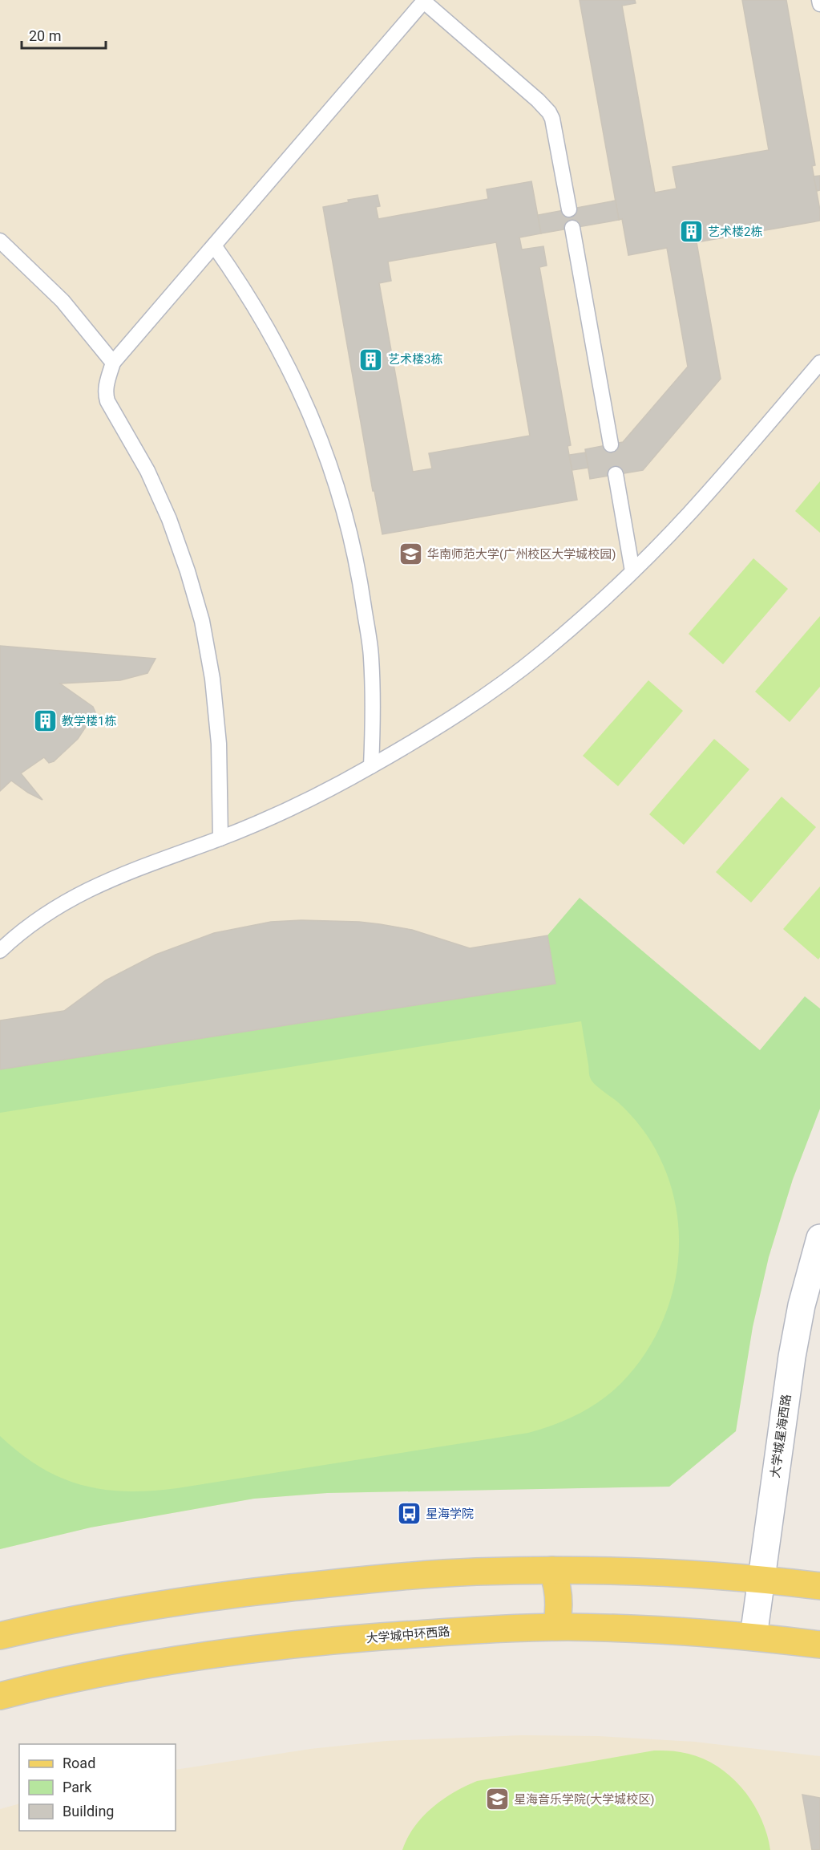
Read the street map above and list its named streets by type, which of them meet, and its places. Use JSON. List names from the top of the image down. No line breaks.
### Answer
{"streets":{"main road":["大学城中环西路"],"street":["大学城星海西路"]},"crossings":[["大学城星海西路","大学城中环西路"]],"places":{"building":["艺术楼2栋","艺术楼3栋","教学楼1栋"],"school or university":["华南师范大学(广州校区大学城校园)","星海音乐学院(大学城校区)"],"bus stop":["星海学院"]},"legend":["Road","Park","Building"],"scale_bar":"20 m"}
